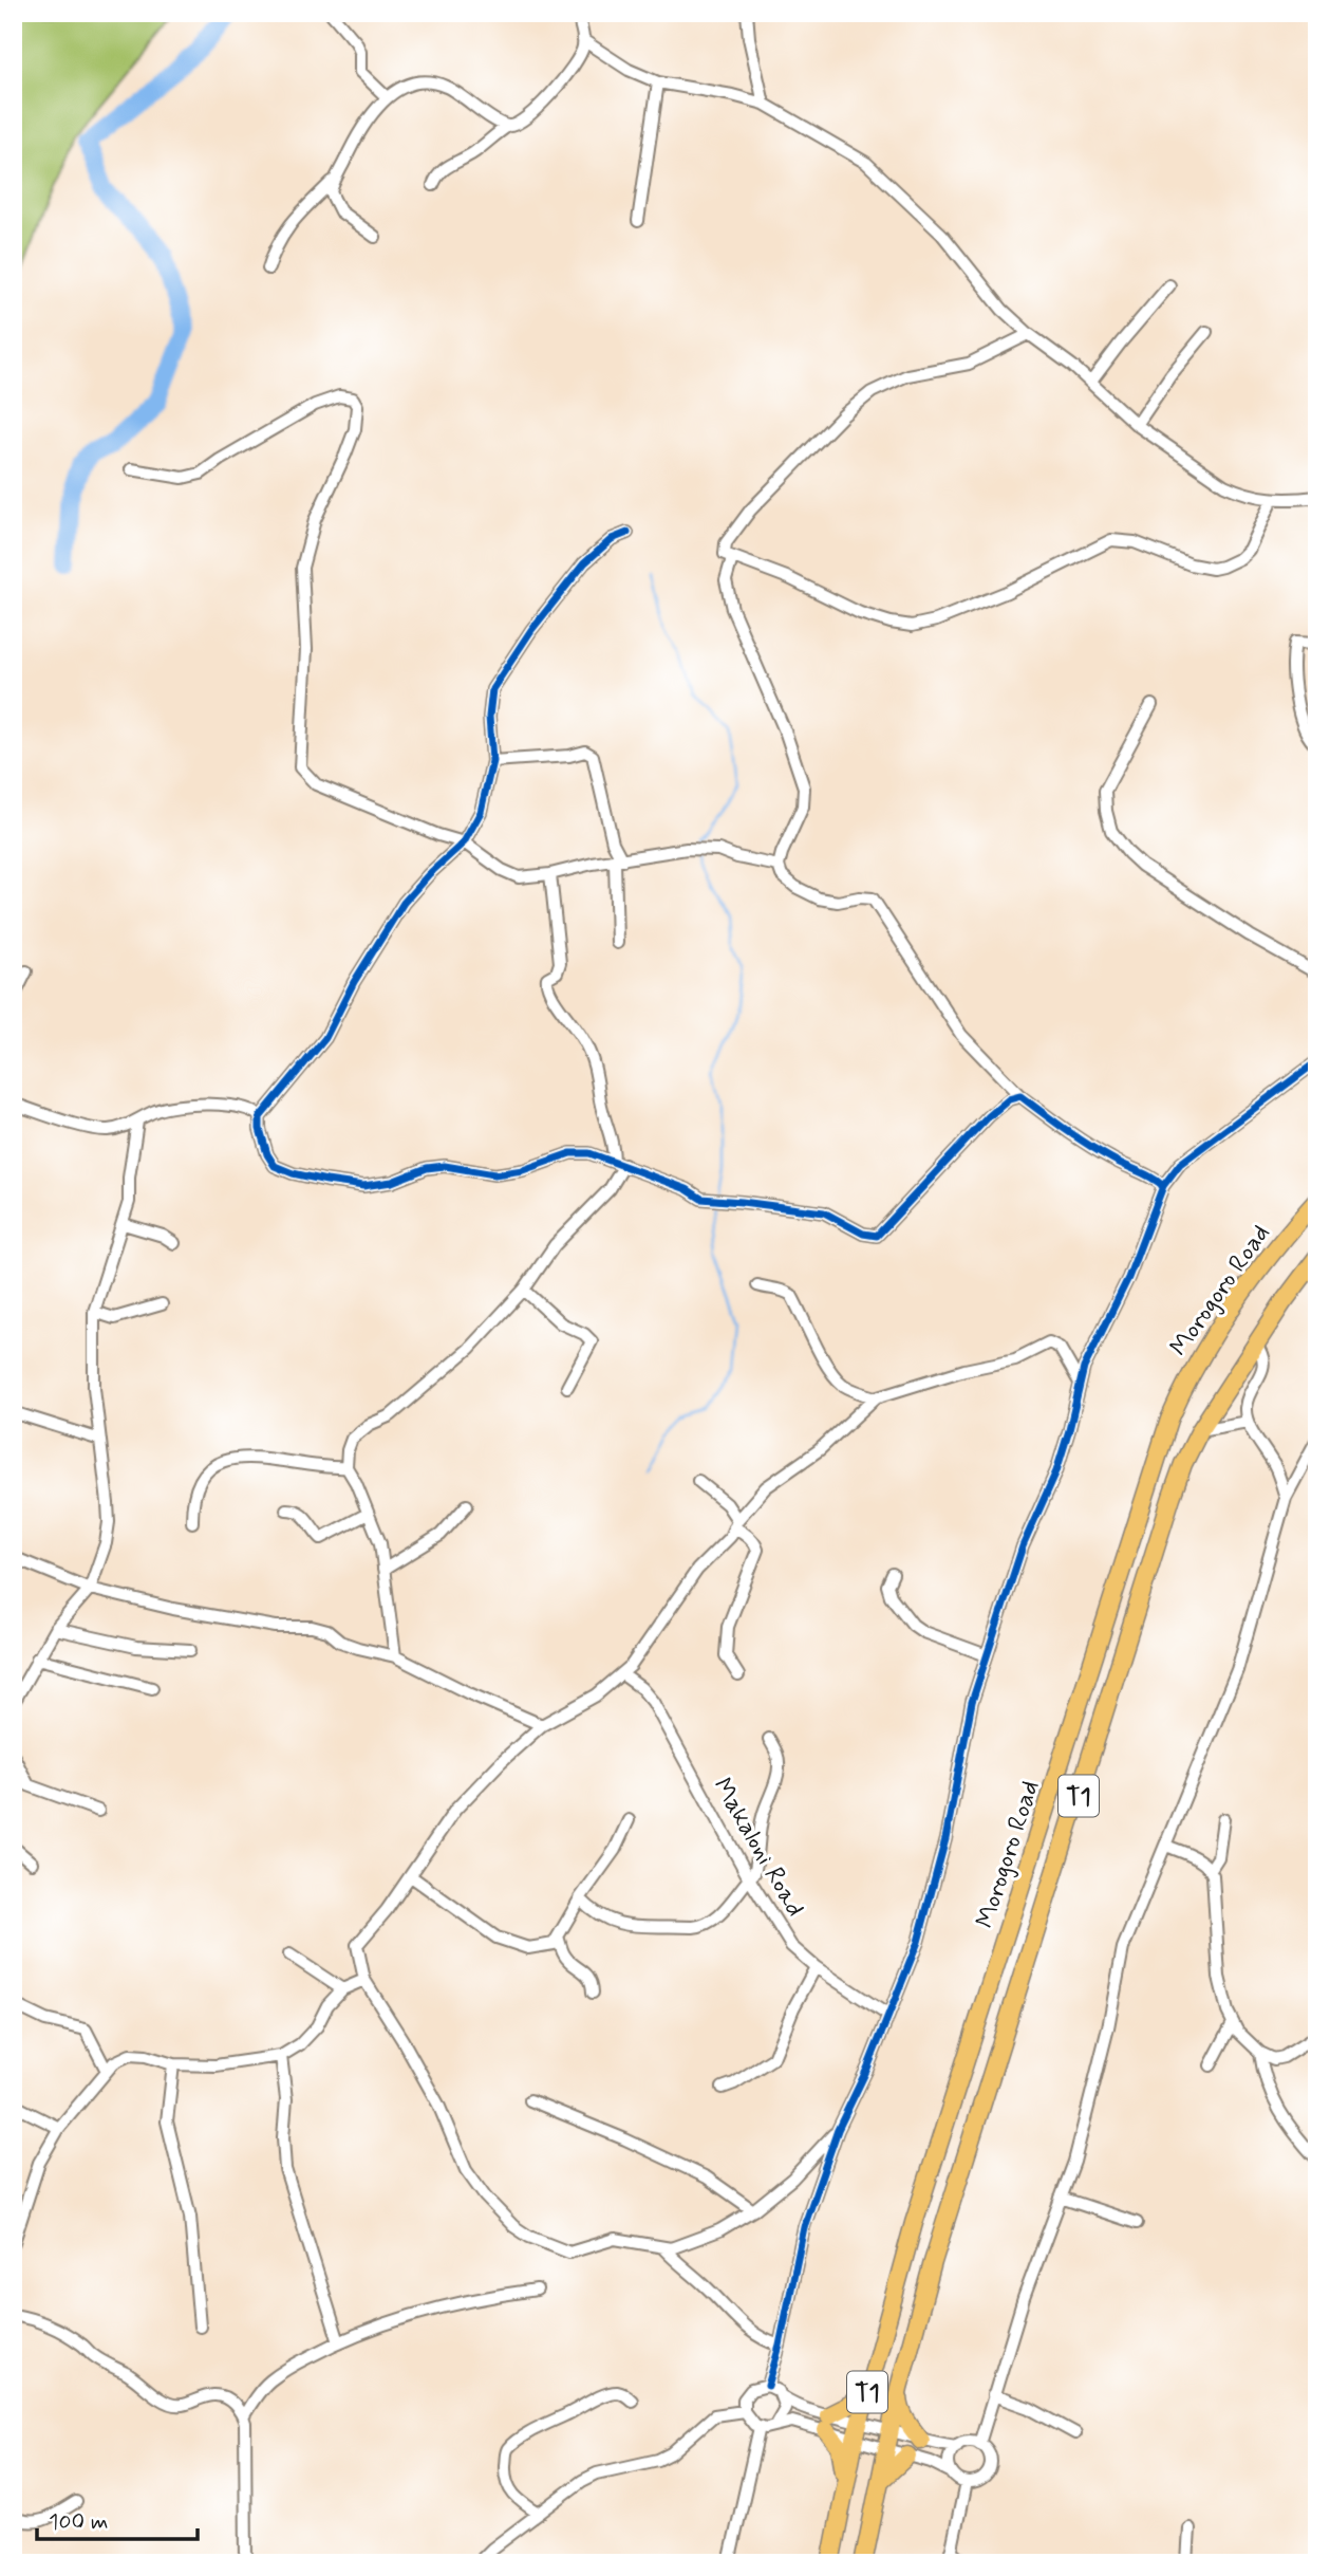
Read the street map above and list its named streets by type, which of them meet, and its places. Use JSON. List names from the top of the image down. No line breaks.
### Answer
{"streets":{"highway":["Morogoro Road","T1"],"street":["Makaloni Road"]},"scale_bar":"100 m"}
